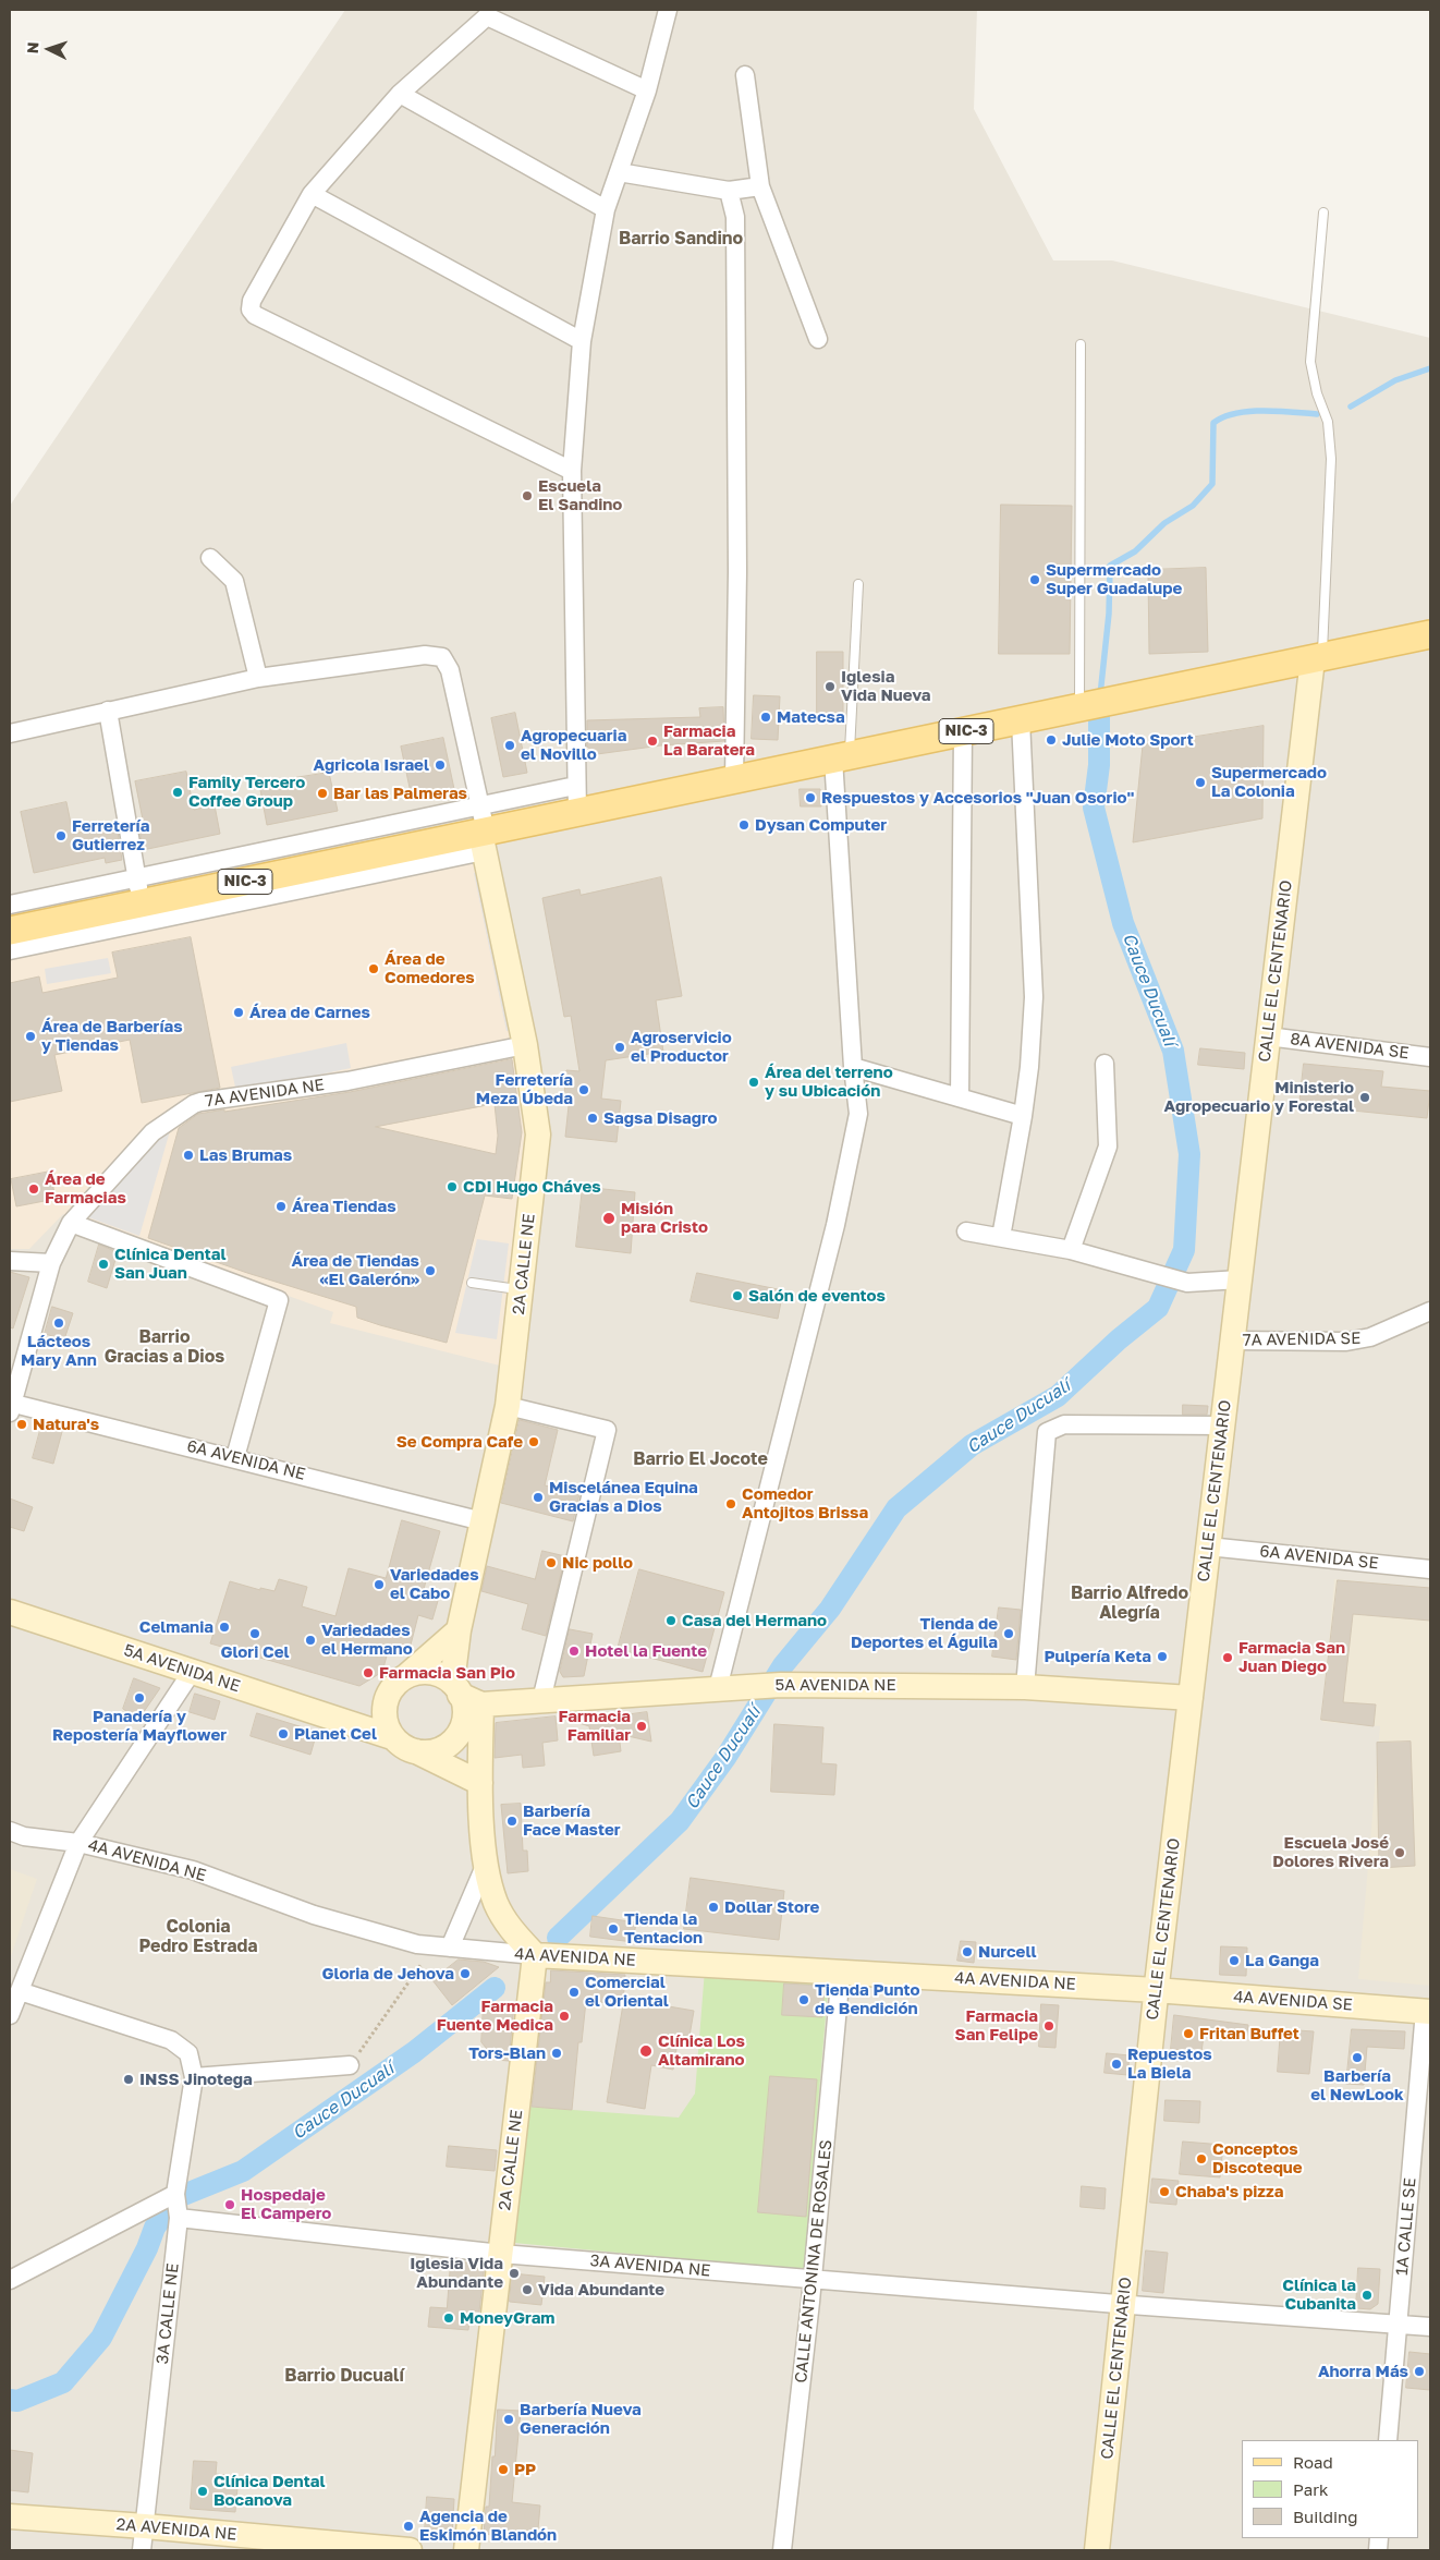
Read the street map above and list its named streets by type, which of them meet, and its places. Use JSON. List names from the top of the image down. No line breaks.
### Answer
{"streets":{"main road":["NIC-3"],"street":["CALLE EL CENTENARIO","8A AVENIDA SE","7A AVENIDA NE","2A CALLE NE","7A AVENIDA SE","6A AVENIDA NE","6A AVENIDA SE","5A AVENIDA NE","4A AVENIDA NE","4A AVENIDA SE","1A CALLE SE","CALLE ANTONINA DE ROSALES","3A AVENIDA NE","3A CALLE NE","2A AVENIDA NE"]},"crossings":[["NIC-3","CALLE EL CENTENARIO"],["NIC-3","2A CALLE NE"],["CALLE EL CENTENARIO","8A AVENIDA SE"],["CALLE EL CENTENARIO","7A AVENIDA SE"],["CALLE EL CENTENARIO","6A AVENIDA SE"],["CALLE EL CENTENARIO","5A AVENIDA NE"],["CALLE EL CENTENARIO","4A AVENIDA NE"],["CALLE EL CENTENARIO","4A AVENIDA SE"],["CALLE EL CENTENARIO","3A AVENIDA NE"],["7A AVENIDA NE","2A CALLE NE"],["7A AVENIDA NE","6A AVENIDA NE"],["2A CALLE NE","6A AVENIDA NE"],["2A CALLE NE","5A AVENIDA NE"],["2A CALLE NE","4A AVENIDA NE"],["2A CALLE NE","3A AVENIDA NE"],["4A AVENIDA NE","4A AVENIDA SE"],["4A AVENIDA NE","CALLE ANTONINA DE ROSALES"],["4A AVENIDA SE","1A CALLE SE"],["1A CALLE SE","3A AVENIDA NE"],["CALLE ANTONINA DE ROSALES","3A AVENIDA NE"],["3A AVENIDA NE","3A CALLE NE"],["3A CALLE NE","2A AVENIDA NE"]],"districts":["Barrio Sandino","Barrio Gracias a Dios","Barrio El Jocote","Barrio Alfredo Alegría","Colonia Pedro Estrada","Barrio Ducualí"],"water":["Cauce Ducualí"],"places":["Escuela El Sandino","Supermercado Super Guadalupe","Iglesia Vida Nueva","Matecsa","Julie Moto Sport","Farmacia La Baratera","Agropecuaria el Novillo","Agricola Israel","Supermercado La Colonia","Family Tercero Coffee Group","Bar las Palmeras","Respuestos y Accesorios \"Juan Osorio\"","Dysan Computer","Ferretería Gutierrez","Área de Comedores","Área de Carnes","Área de Barberías y Tiendas","Agroservicio el Productor","Área del terreno y su Ubicación","Ferretería Meza Úbeda","Ministerio Agropecuario y Forestal","Sagsa Disagro","Las Brumas","CDI Hugo Cháves","Área de Farmacias","Área Tiendas","Misión para Cristo","Clínica Dental San Juan","Área de Tiendas «El Galerón»","Salón de eventos","Lácteos Mary Ann","Natura's","Se Compra Cafe","Miscelánea Equina Gracias a Dios","Comedor Antojitos Brissa","Nic pollo","Variedades el Cabo","Casa del Hermano","Celmania","Glori Cel","Tienda de Deportes el Águila","Variedades el Hermano","Hotel la Fuente","Pulpería Keta","Farmacia San Juan Diego","Farmacia San Pio","Panadería y Repostería Mayflower","Farmacia Familiar","Planet Cel","Barbería Face Master","Escuela José Dolores Rivera","Dollar Store","Tienda la Tentacion","Nurcell","La Ganga","Gloria de Jehova","Comercial el Oriental","Tienda Punto de Bendición","Farmacia Fuente Medica","Farmacia San Felipe","Fritan Buffet","Clínica Los Altamirano","Tors-Blan","Barbería el NewLook","Repuestos La Biela","INSS Jinotega","Conceptos Discoteque","Chaba's pizza","Hospedaje El Campero","Iglesia Vida Abundante","Vida Abundante","Clínica la Cubanita","MoneyGram","Ahorra Más","Barbería Nueva Generación","PP","Clínica Dental Bocanova","Agencia de Eskimón Blandón"],"legend":["Road","Park","Building"],"north":"left"}
